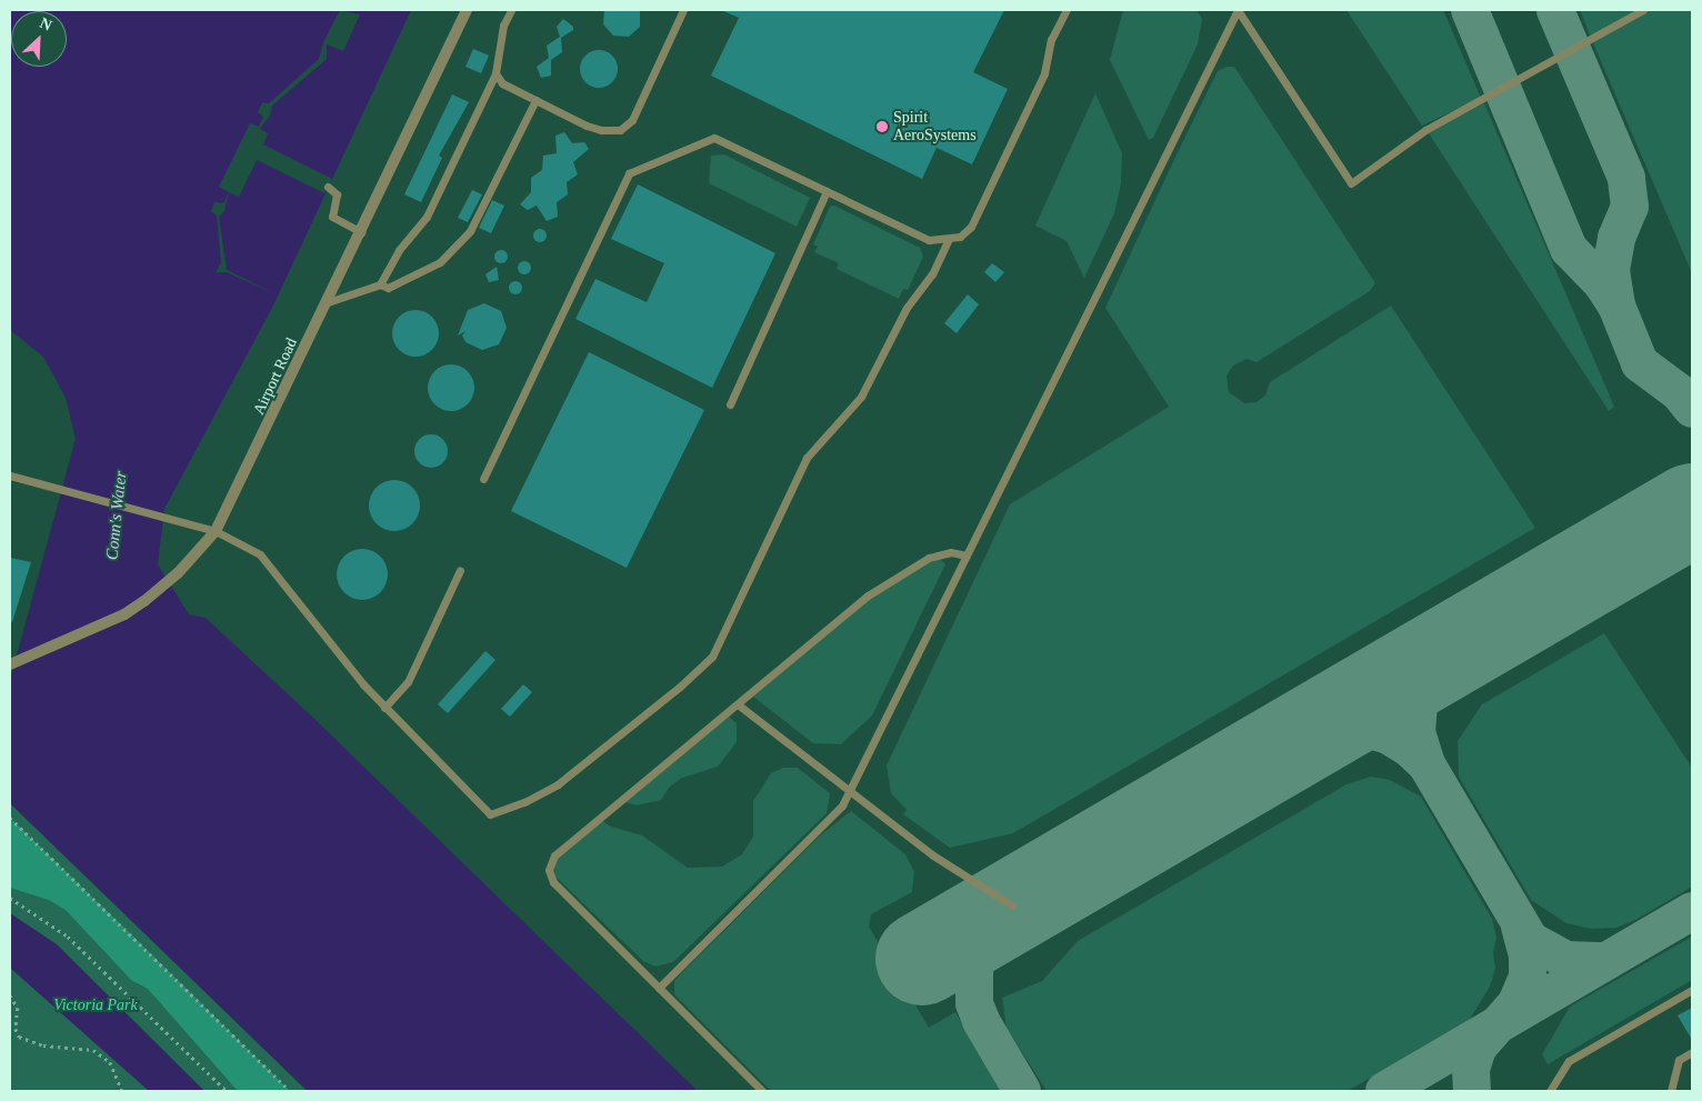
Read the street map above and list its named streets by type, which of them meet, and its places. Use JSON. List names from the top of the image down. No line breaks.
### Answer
{"streets":{"street":["Airport Road"]},"water":["Conn's Water"],"parks":["Victoria Park"],"places":["Spirit AeroSystems"],"north":"top right"}
